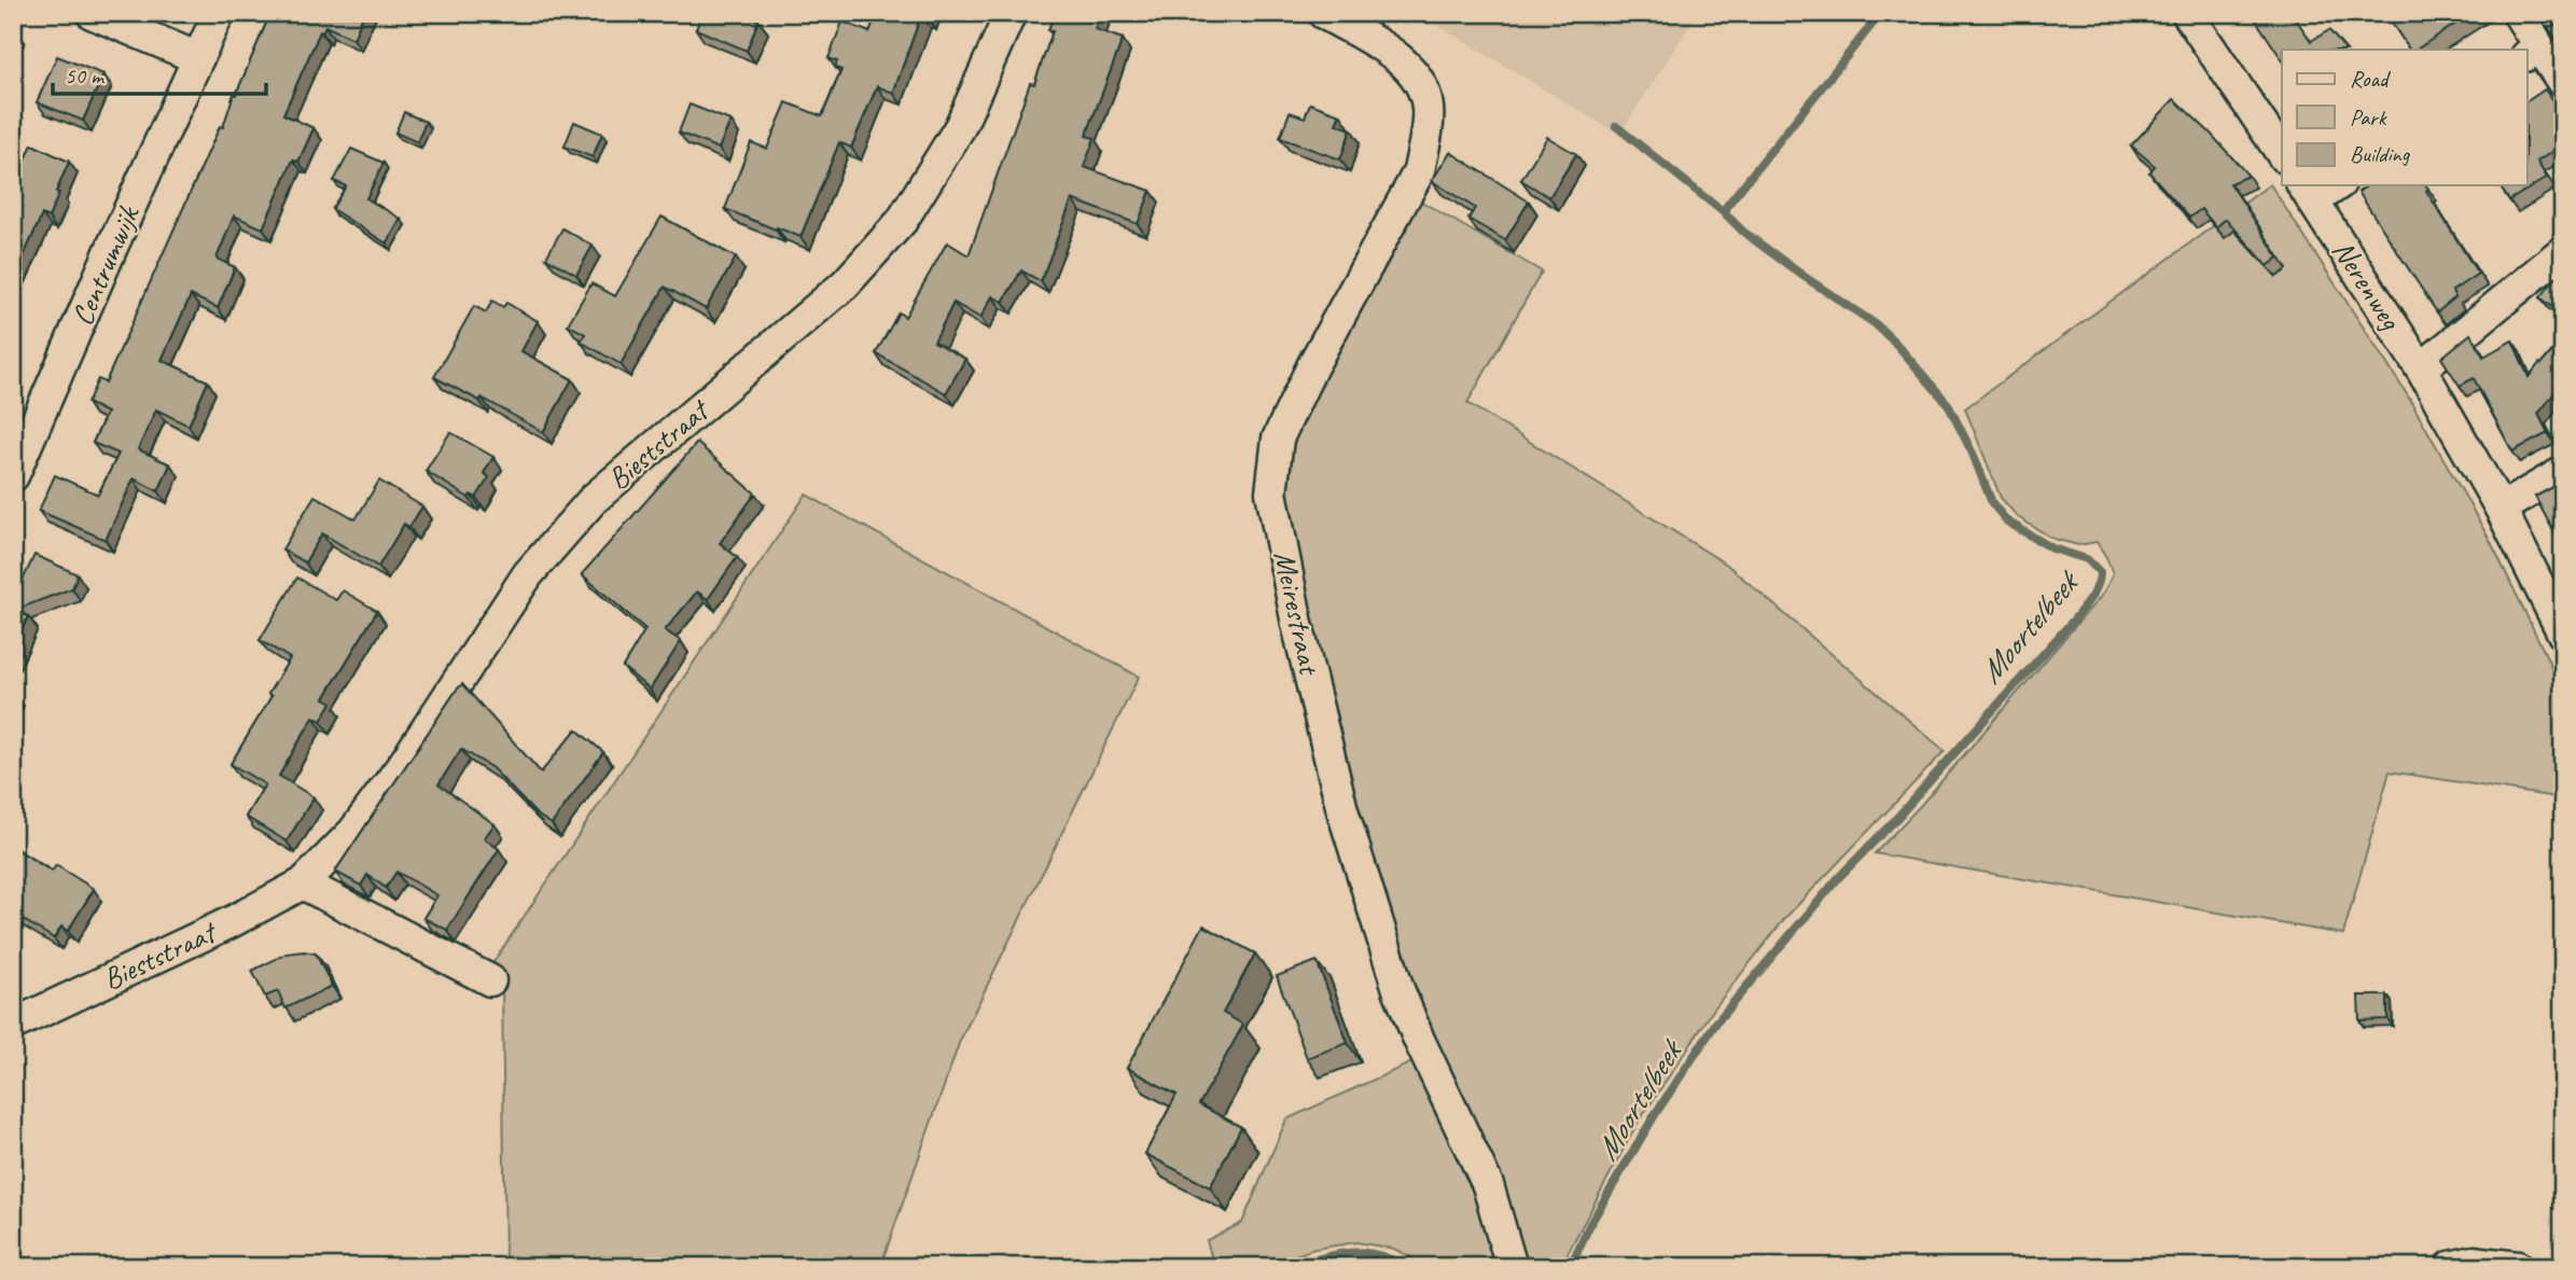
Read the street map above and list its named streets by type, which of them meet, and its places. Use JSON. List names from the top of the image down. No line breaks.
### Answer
{"streets":{"street":["Centrumwijk","Nerenweg","Bieststraat","Meirestraat"]},"water":["Moortelbeek"],"legend":["Road","Park","Building"],"scale_bar":"50 m"}
